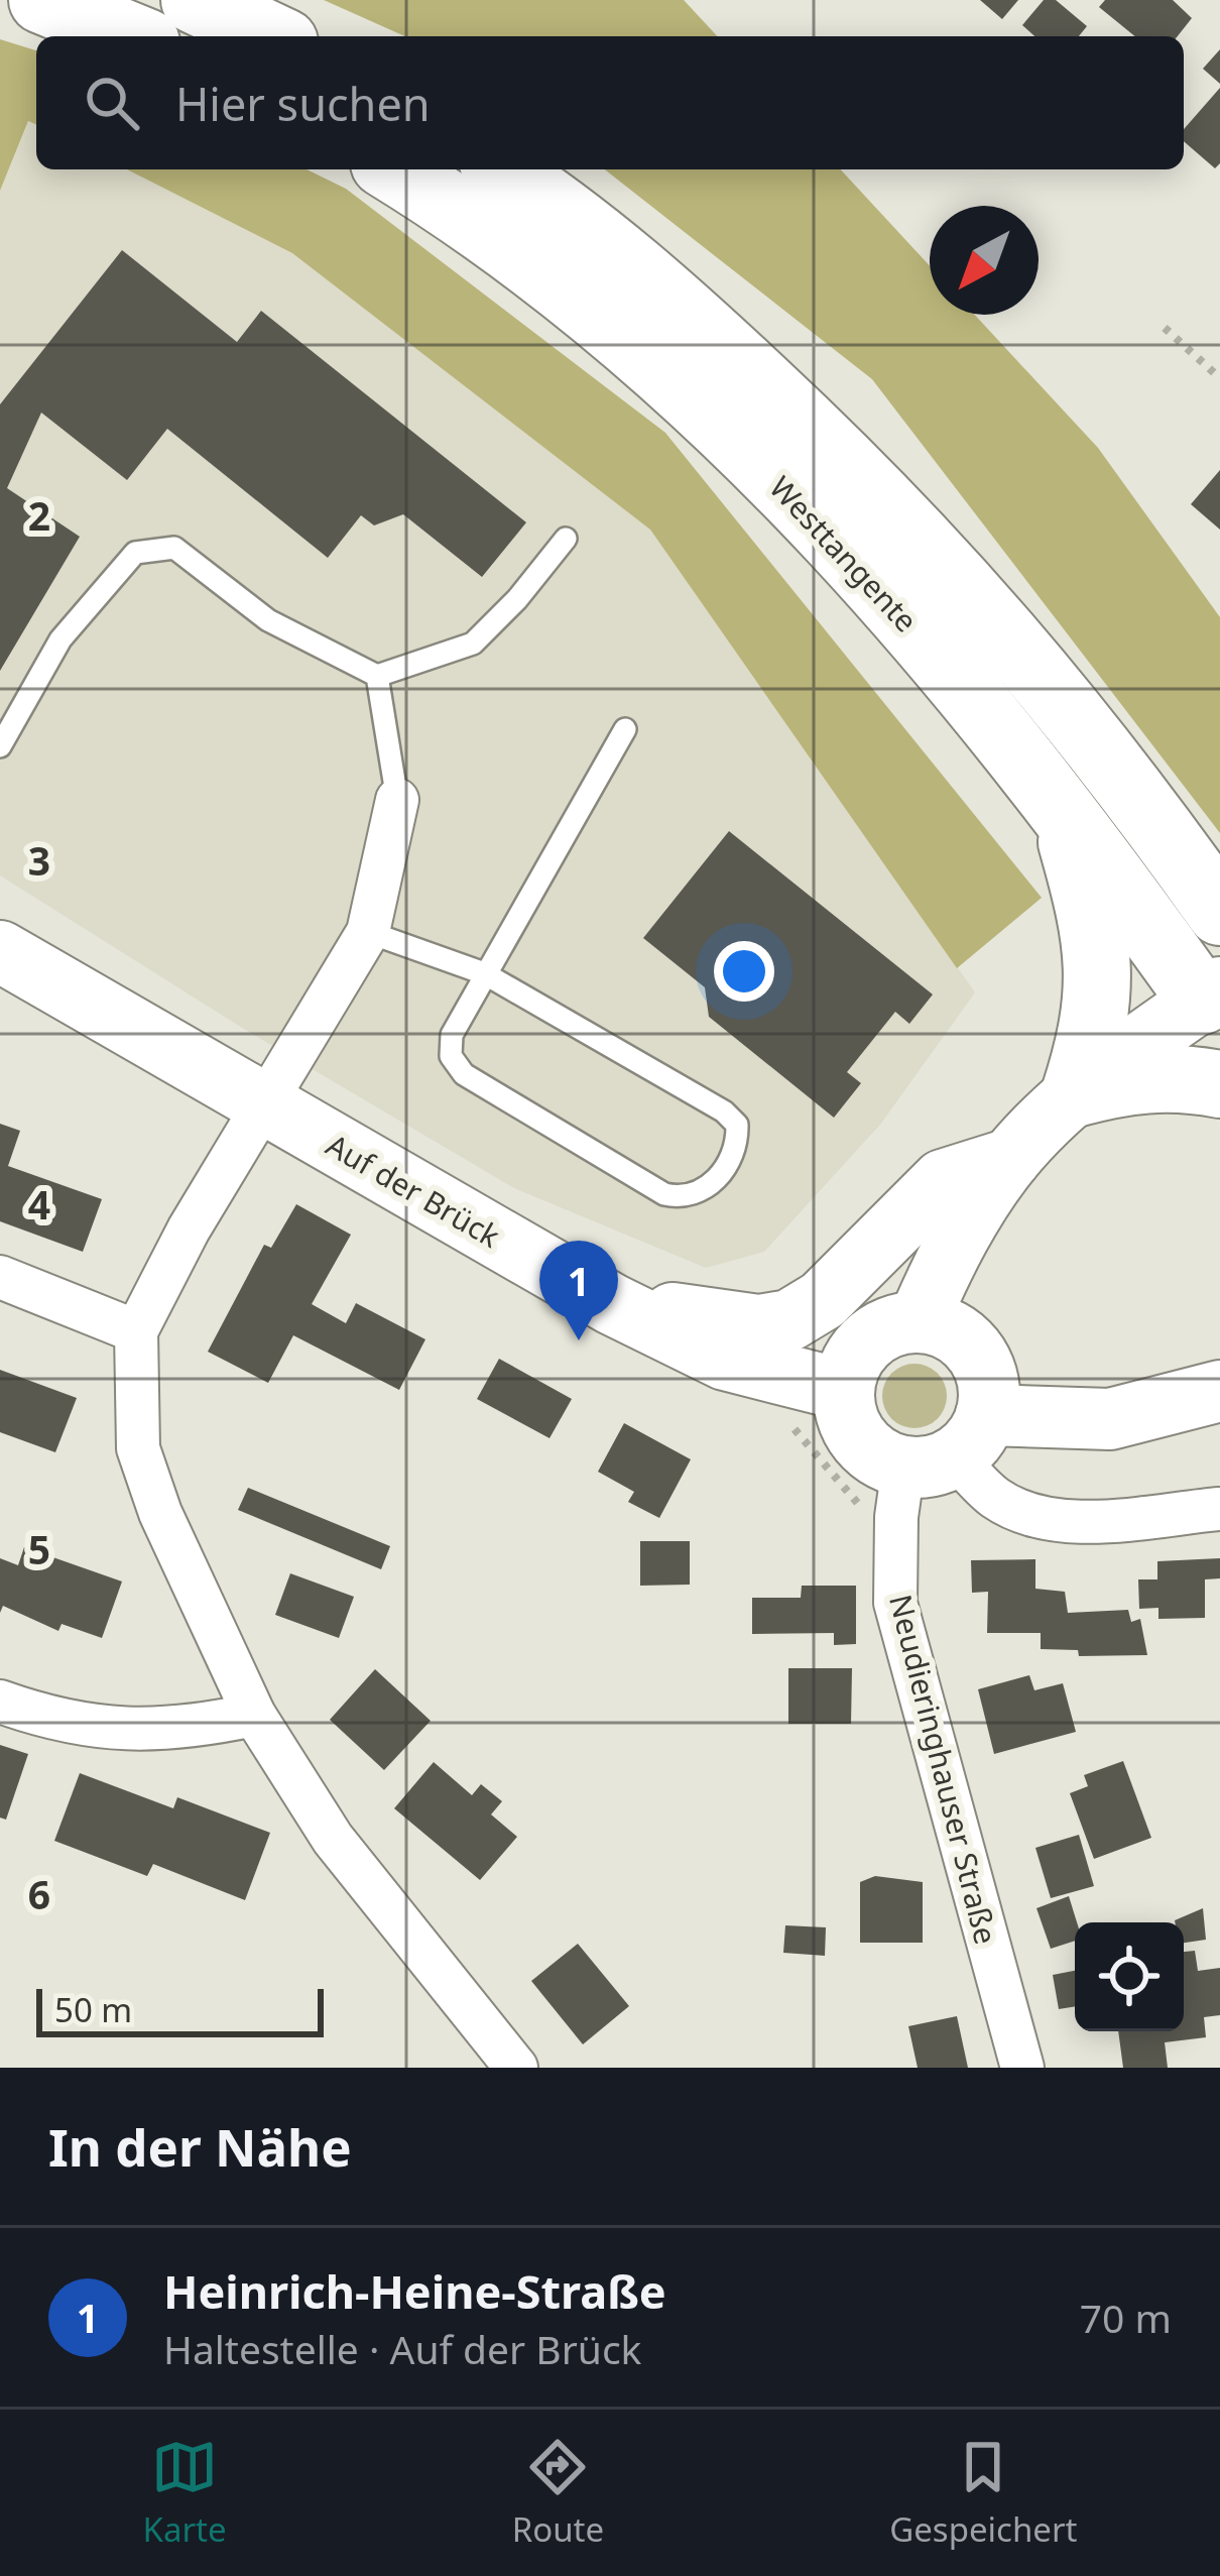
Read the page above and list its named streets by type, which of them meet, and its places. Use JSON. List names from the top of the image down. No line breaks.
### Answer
{"streets":{"main road":["Westtangente","Auf der Brück"],"street":["Neudieringhauser Straße"]},"crossings":[["Auf der Brück","Neudieringhauser Straße"]],"scale_bar":"50 m","north":"bottom left","page":{"search":"Hier suchen","pins":"1","scale":"50 m","heading":"In der Nähe","list":[{"mark":"1","name":"Heinrich-Heine-Straße","note":"Haltestelle · Auf der Brück","value":"70 m"}],"nav":["Karte","Route","Gespeichert"]},"grid":{"rows":["2","3","4","5","6"]}}
